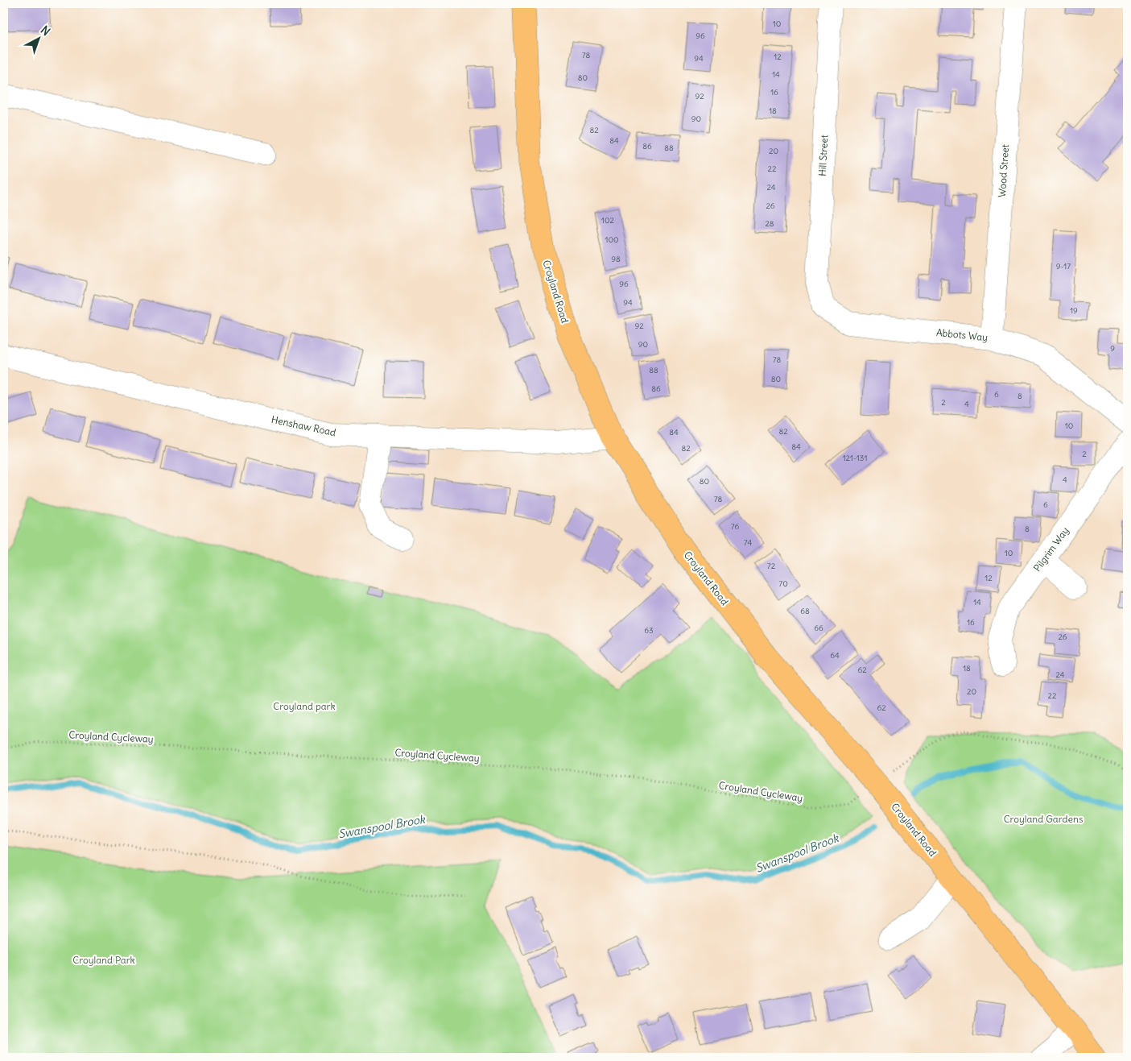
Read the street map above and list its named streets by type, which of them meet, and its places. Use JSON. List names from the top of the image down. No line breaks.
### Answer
{"streets":{"main road":["Croyland Road"],"street":["Hill Street","Wood Street","Abbots Way","Henshaw Road","Pilgrim Way"],"path":["Croyland Cycleway"]},"crossings":[["Hill Street","Abbots Way"],["Wood Street","Abbots Way"],["Croyland Road","Henshaw Road"]],"water":["Swanspool Brook"],"parks":["Croyland park","Croyland Gardens","Croyland Park"],"house_numbers":["10","96","78","12","94","14","80","16","92","18","90","82","84","86","88","20","22","24","26","102","28","100","98","9-17","96","94","19","92","90","9","78","88","80","86","6","8","2","4","10","82","84","84","82","2","121-131","4","80","78","6","76","8","74","10","72","12","70","14","68","16","66","63","26","64","18","62","24","20","22","62"],"north":"top right"}
